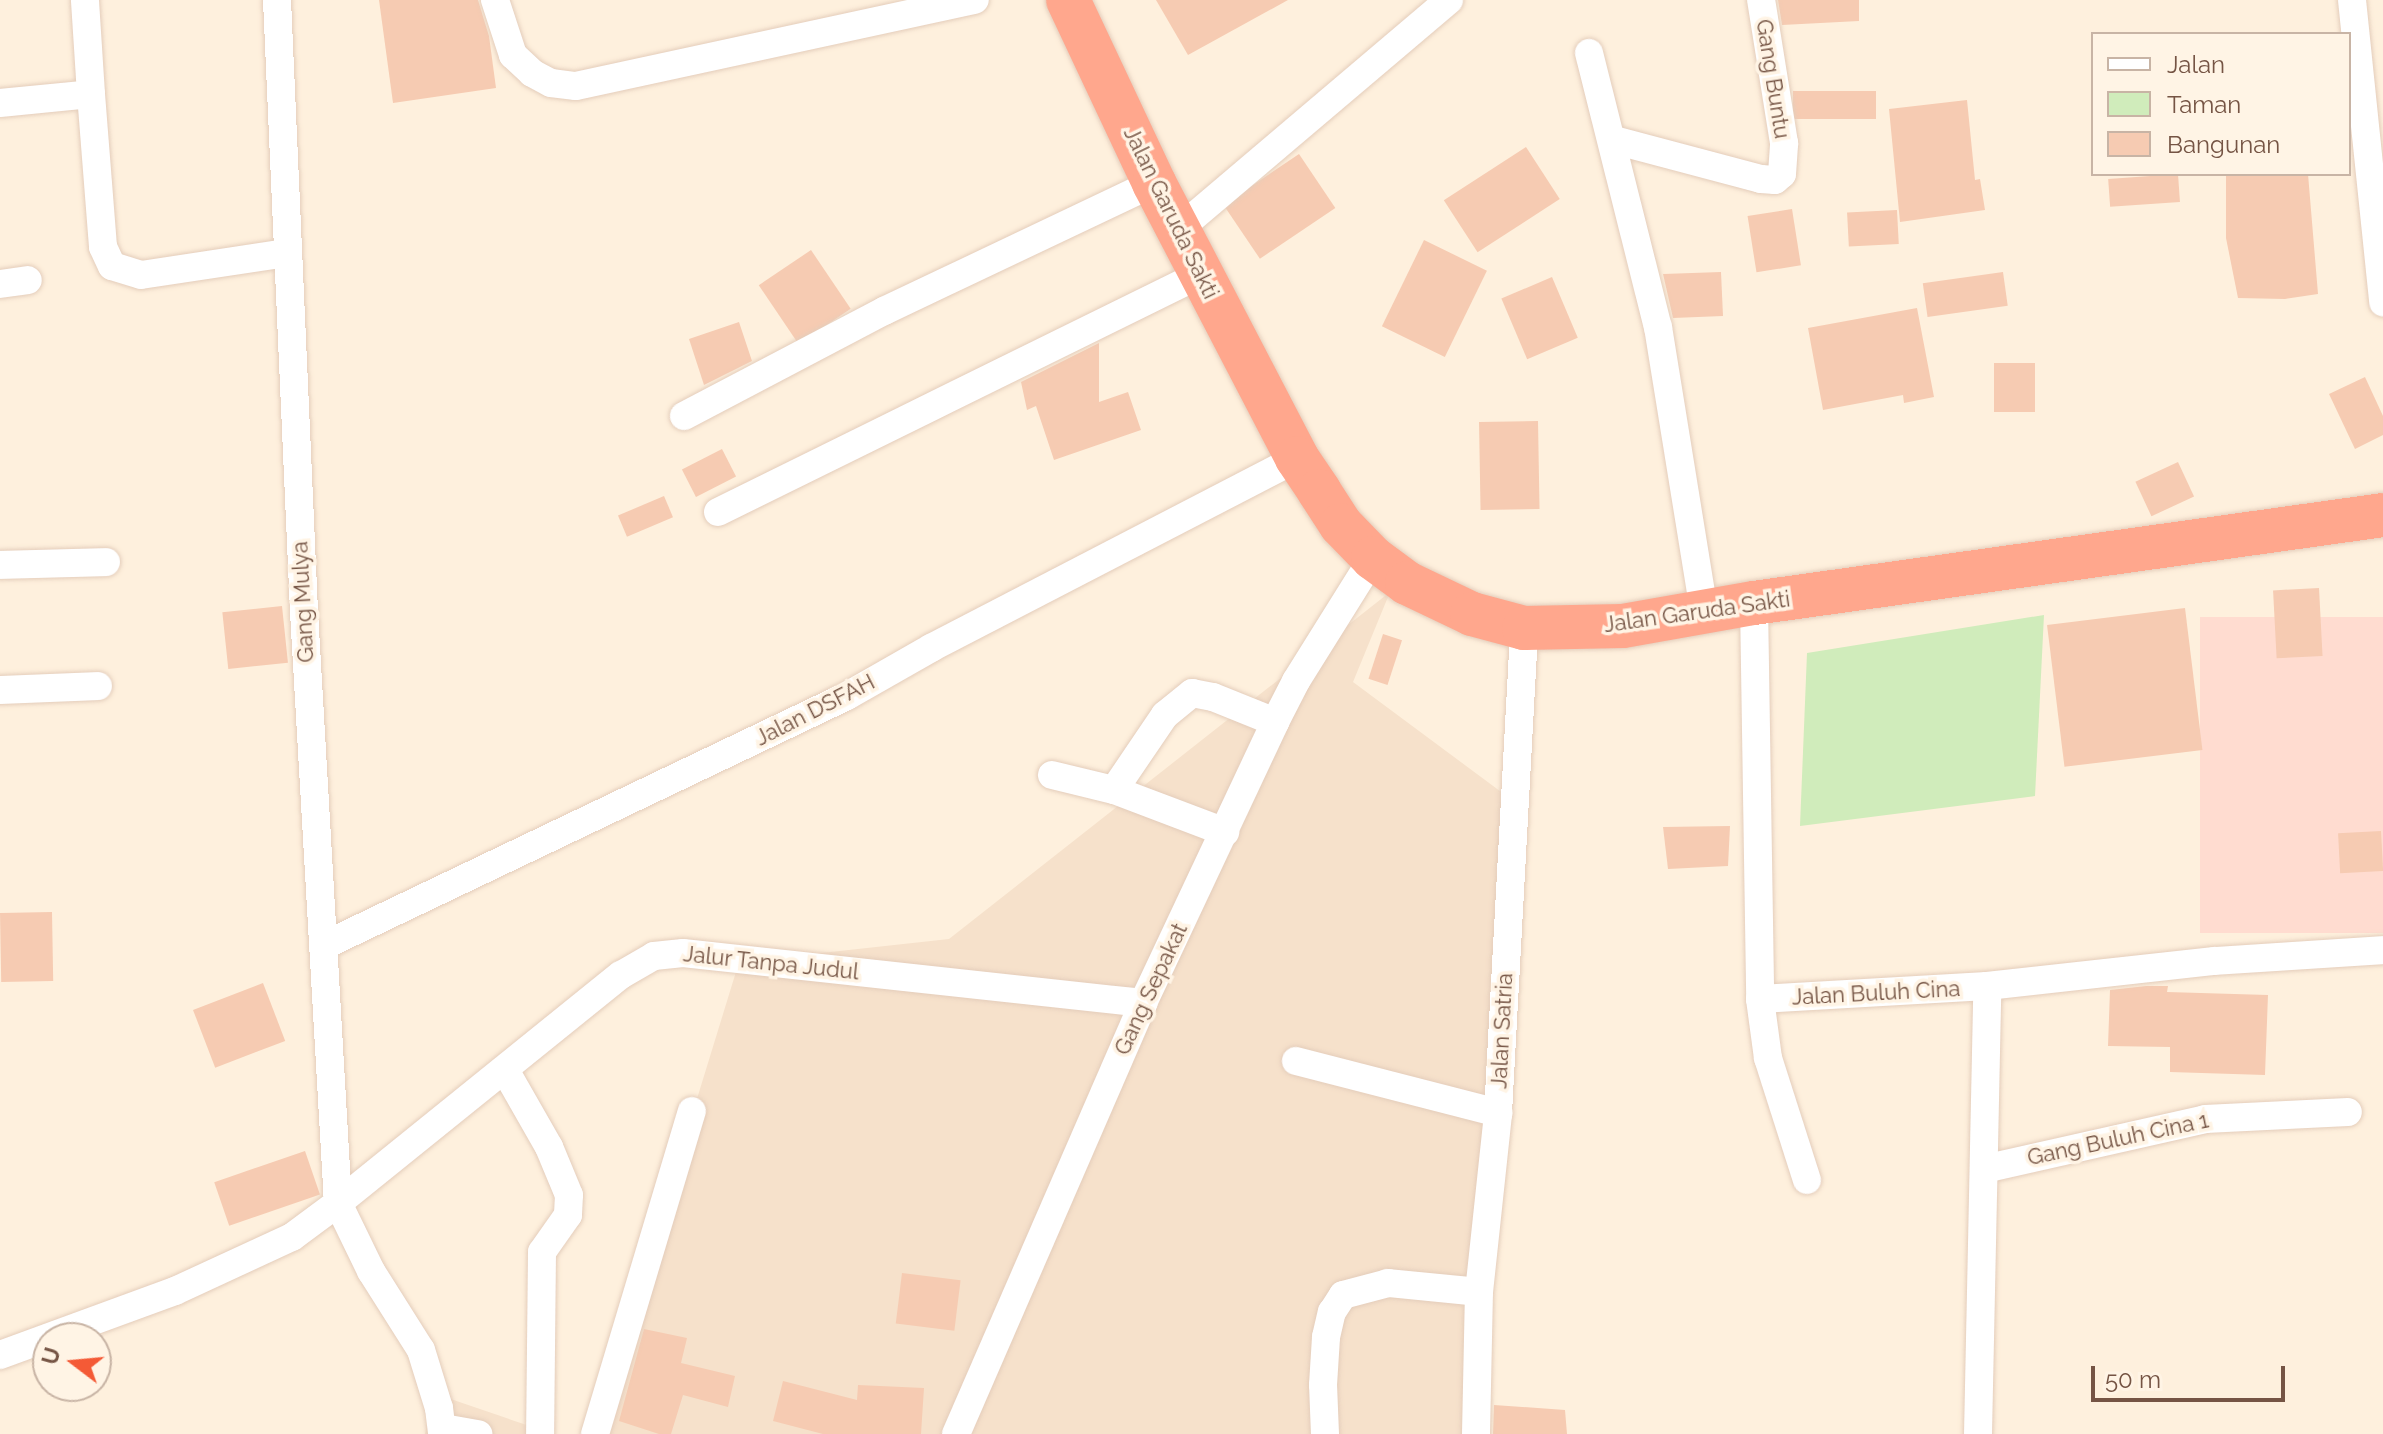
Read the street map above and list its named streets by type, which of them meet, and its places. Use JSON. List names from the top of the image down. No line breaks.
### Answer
{"streets":{"highway":["Jalan Garuda Sakti"],"street":["Gang Buntu","Gang Mulya","Jalan DSFAH","Jalur Tanpa Judul","Gang Sepakat","Jalan Buluh Cina","Jalan Satria","Gang Buluh Cina 1"]},"crossings":[["Jalan Garuda Sakti","Jalan DSFAH"],["Jalan Garuda Sakti","Gang Sepakat"],["Jalan Garuda Sakti","Jalan Buluh Cina"],["Jalan Garuda Sakti","Jalan Satria"],["Gang Mulya","Jalan DSFAH"],["Gang Mulya","Jalur Tanpa Judul"],["Jalur Tanpa Judul","Gang Sepakat"],["Jalan Buluh Cina","Gang Buluh Cina 1"]],"legend":["Jalan","Taman","Bangunan"],"scale_bar":"50 m","north":"left"}
